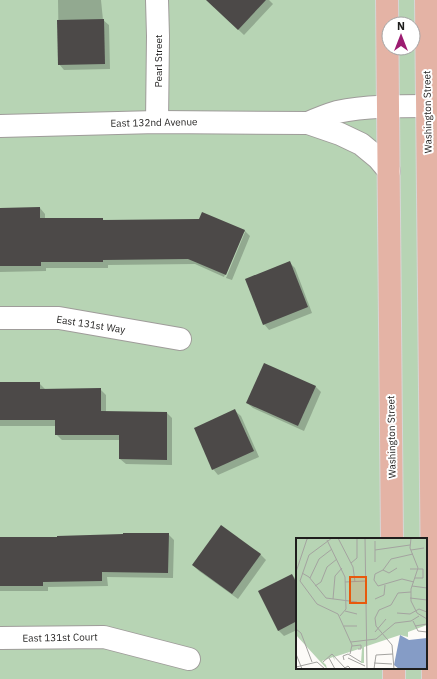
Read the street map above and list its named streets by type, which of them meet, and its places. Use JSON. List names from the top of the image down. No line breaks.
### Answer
{"streets":{"main road":["Washington Street"],"street":["Pearl Street","East 132nd Avenue","East 131st Way","East 131st Court"]},"crossings":[["Pearl Street","East 132nd Avenue"],["Washington Street","East 132nd Avenue"]],"north":"top"}
